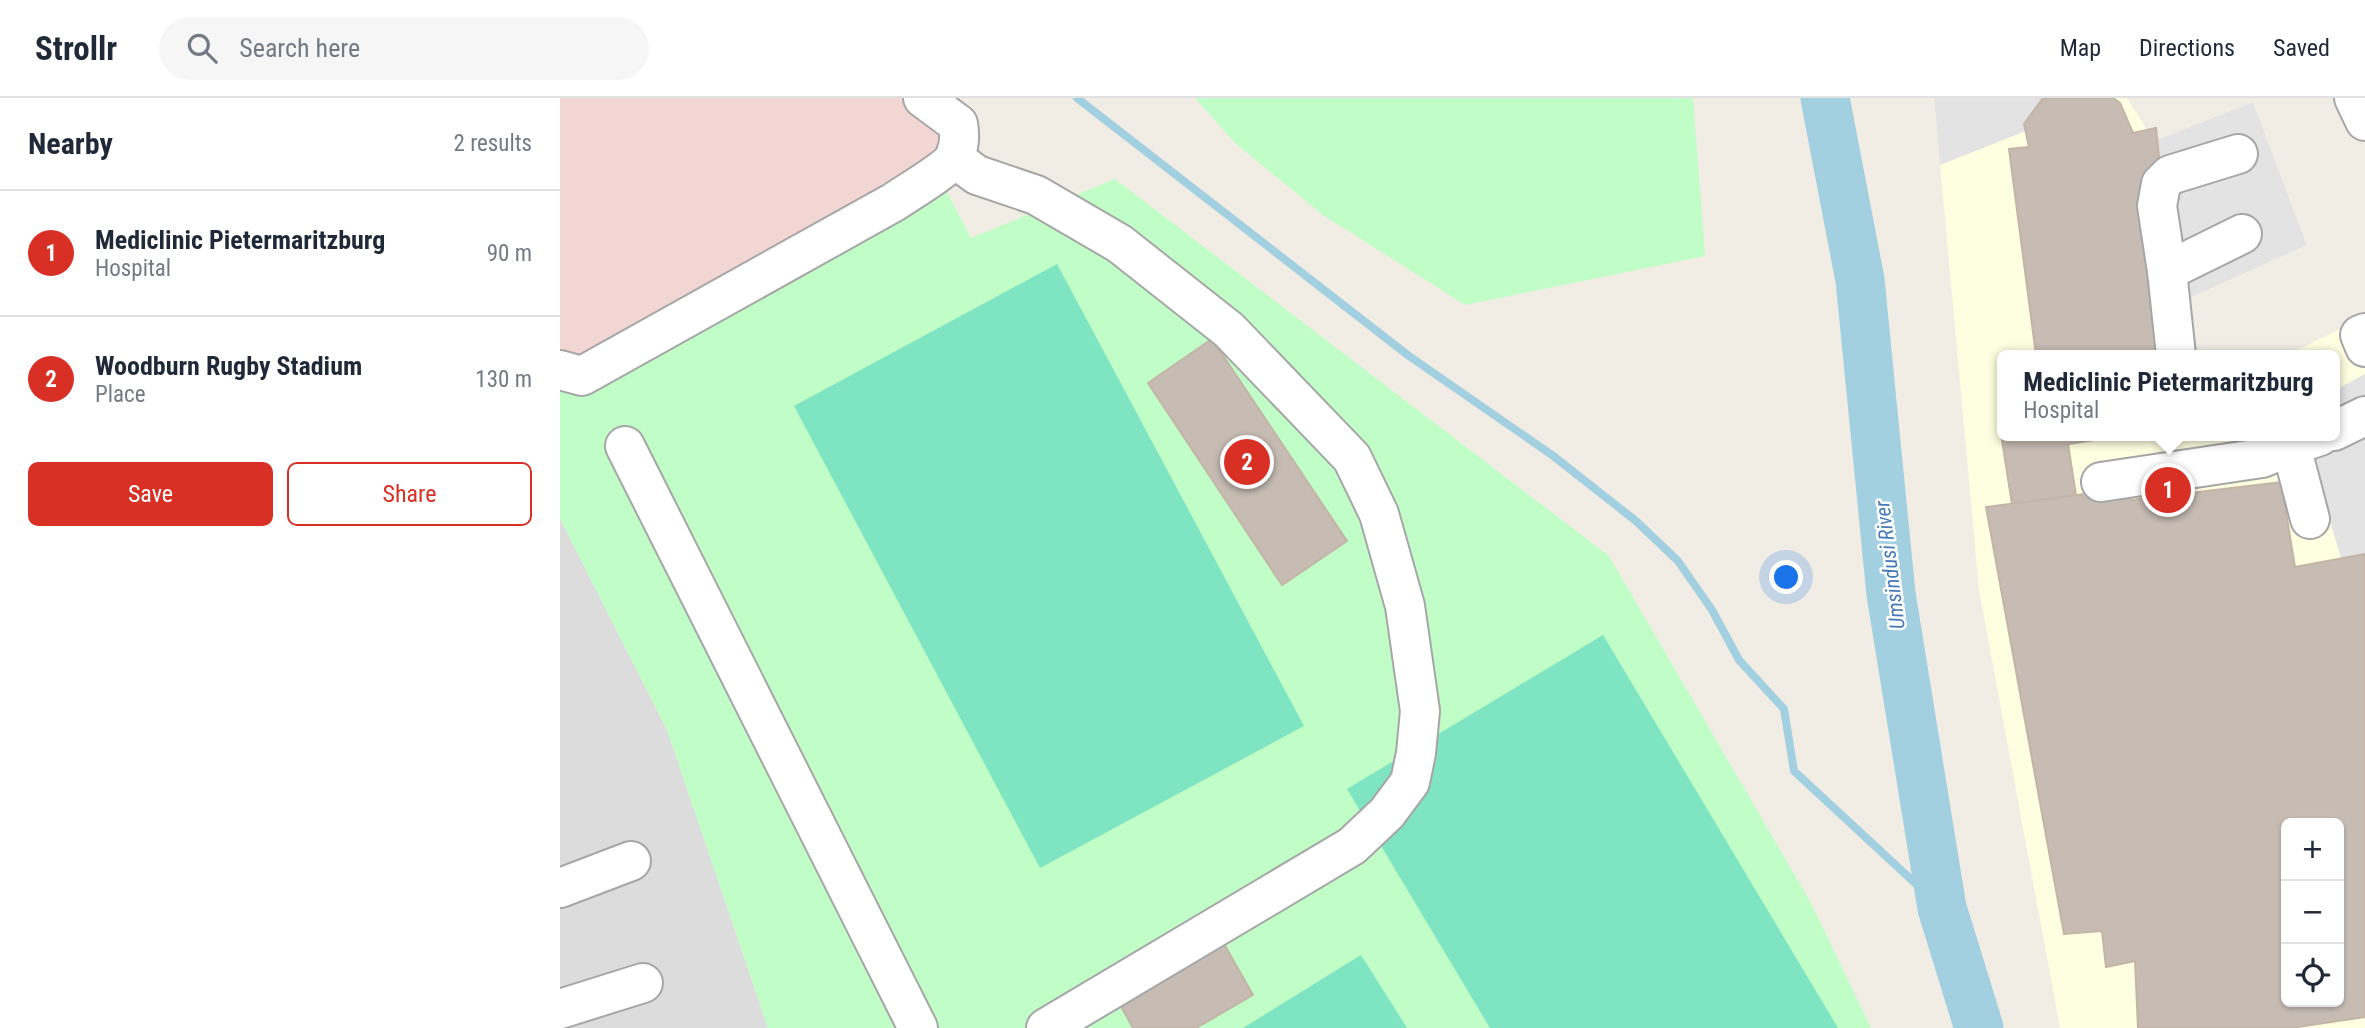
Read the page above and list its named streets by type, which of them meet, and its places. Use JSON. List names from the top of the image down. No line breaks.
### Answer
{"water":["Umsindusi River"],"page":{"header":"Strollr","search":"Search here","nav":["Map","Directions","Saved"],"heading":["Nearby","2 results"],"list":[{"mark":"1","name":"Mediclinic Pietermaritzburg","note":"Hospital","value":"90 m"},{"mark":"2","name":"Woodburn Rugby Stadium","note":"Place","value":"130 m"}],"popup":["Mediclinic Pietermaritzburg","Hospital"],"pins":["2","1"],"buttons":["Save","Share"],"map_buttons":["+","−"]}}
